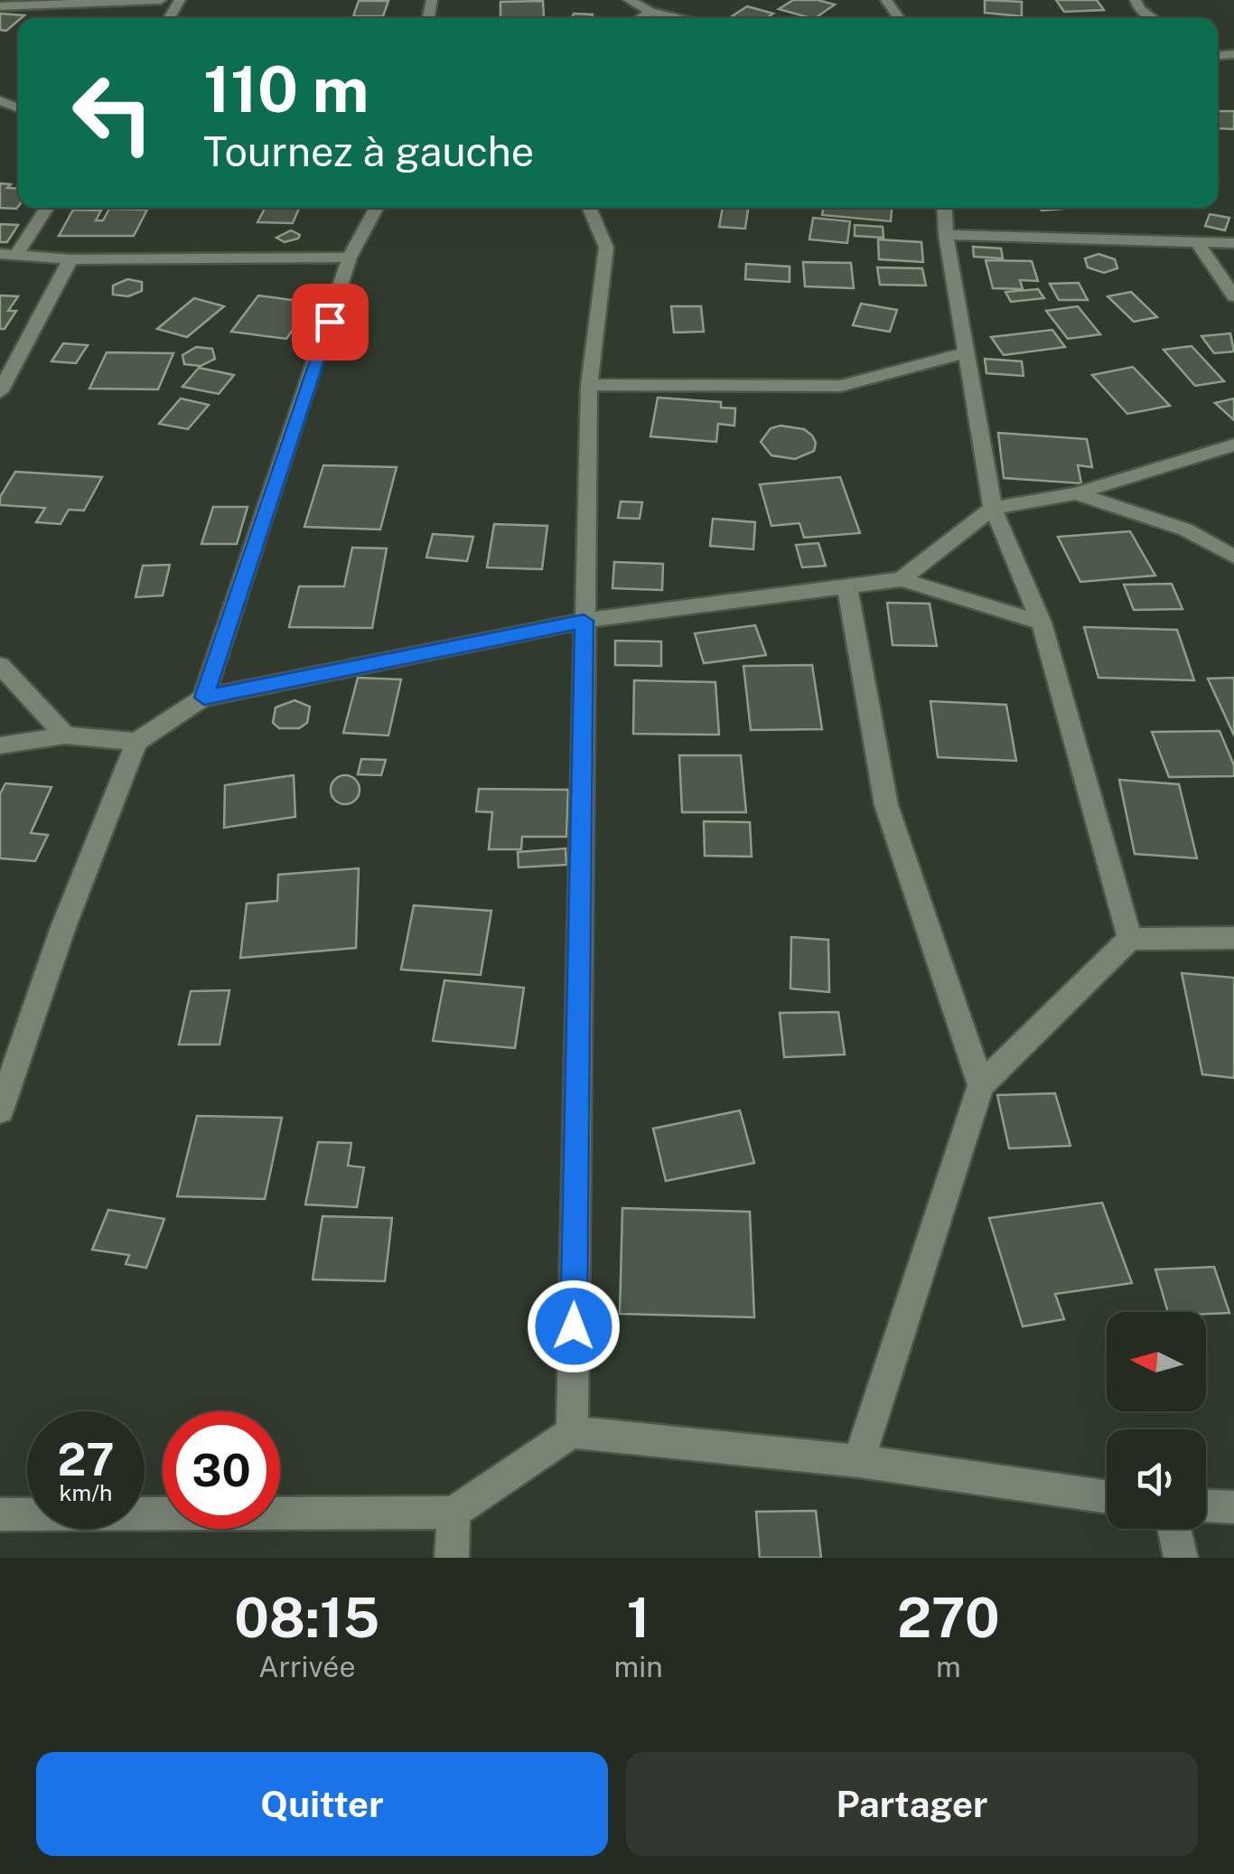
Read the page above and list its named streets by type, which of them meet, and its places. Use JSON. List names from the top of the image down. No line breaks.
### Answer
{"north":"left","page":{"turn":["110 m","Tournez à gauche"],"speed":"27 km/h","limit":"30","eta":["08:15","Arrivée","1","min","270","m"],"buttons":["Quitter","Partager"]}}
